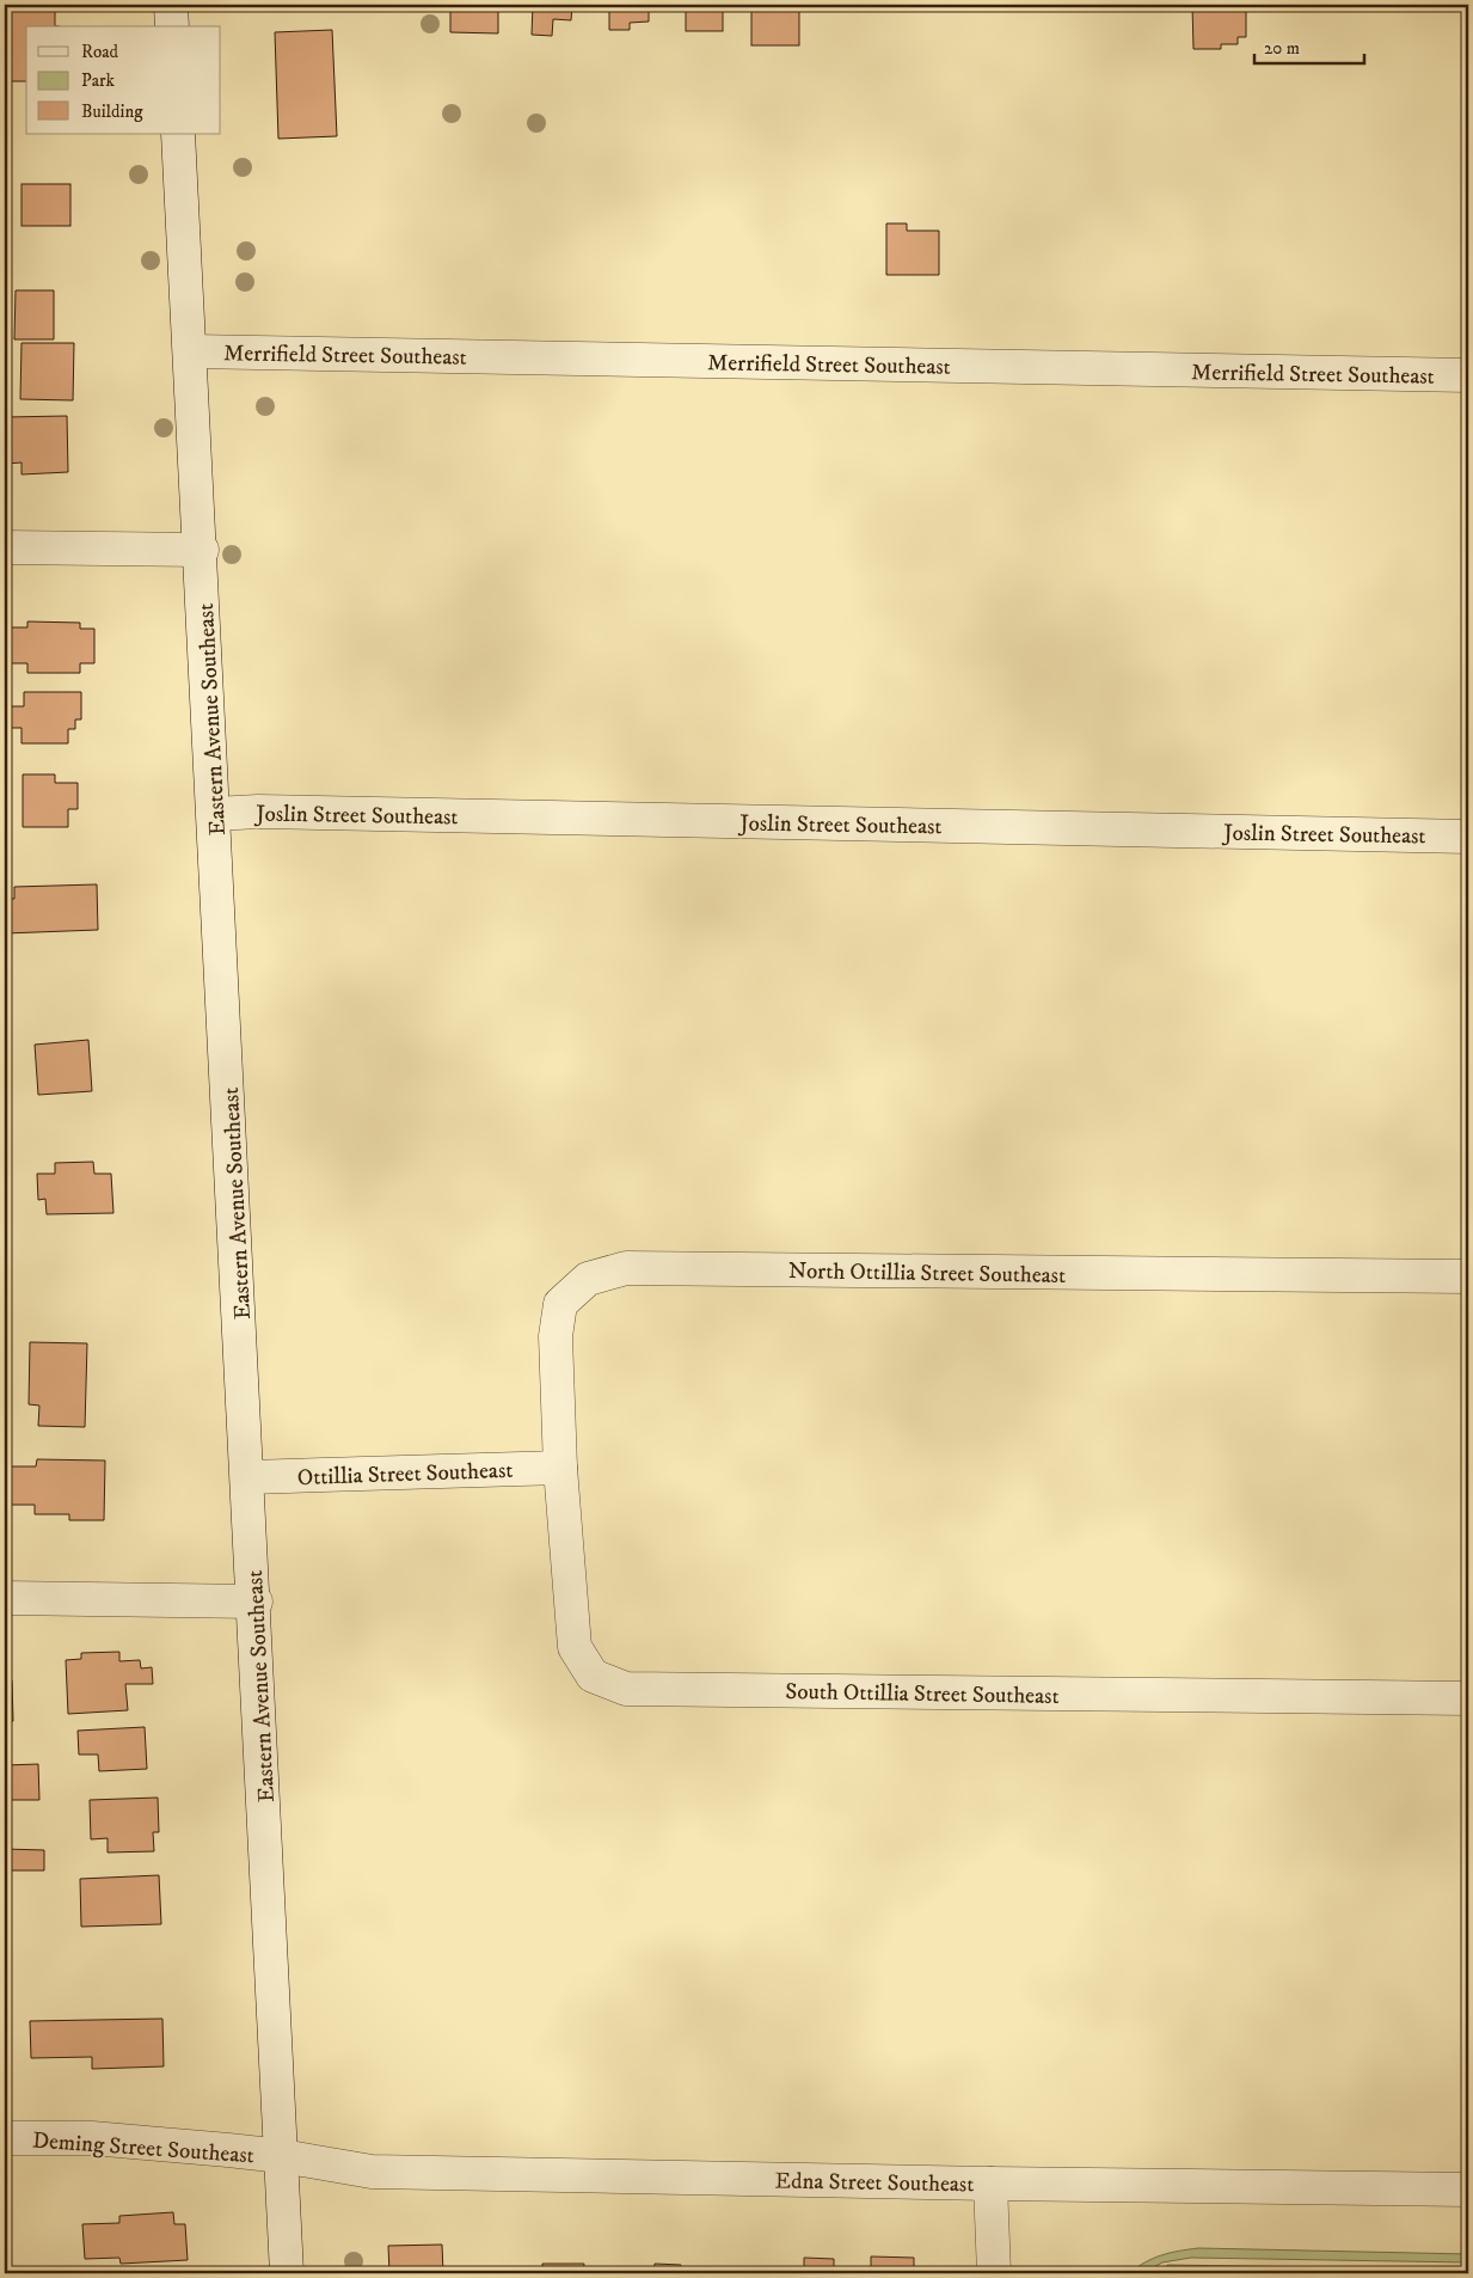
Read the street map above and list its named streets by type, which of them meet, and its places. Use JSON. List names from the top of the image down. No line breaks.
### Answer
{"streets":{"street":["Merrifield Street Southeast","Eastern Avenue Southeast","Joslin Street Southeast","North Ottillia Street Southeast","Ottillia Street Southeast","South Ottillia Street Southeast","Deming Street Southeast","Edna Street Southeast"]},"crossings":[["Merrifield Street Southeast","Eastern Avenue Southeast"],["Eastern Avenue Southeast","Joslin Street Southeast"],["Eastern Avenue Southeast","Ottillia Street Southeast"],["Eastern Avenue Southeast","Deming Street Southeast"],["Eastern Avenue Southeast","Edna Street Southeast"],["North Ottillia Street Southeast","Ottillia Street Southeast"],["North Ottillia Street Southeast","South Ottillia Street Southeast"],["Ottillia Street Southeast","South Ottillia Street Southeast"],["Deming Street Southeast","Edna Street Southeast"]],"legend":["Road","Park","Building"],"scale_bar":"20 m"}
